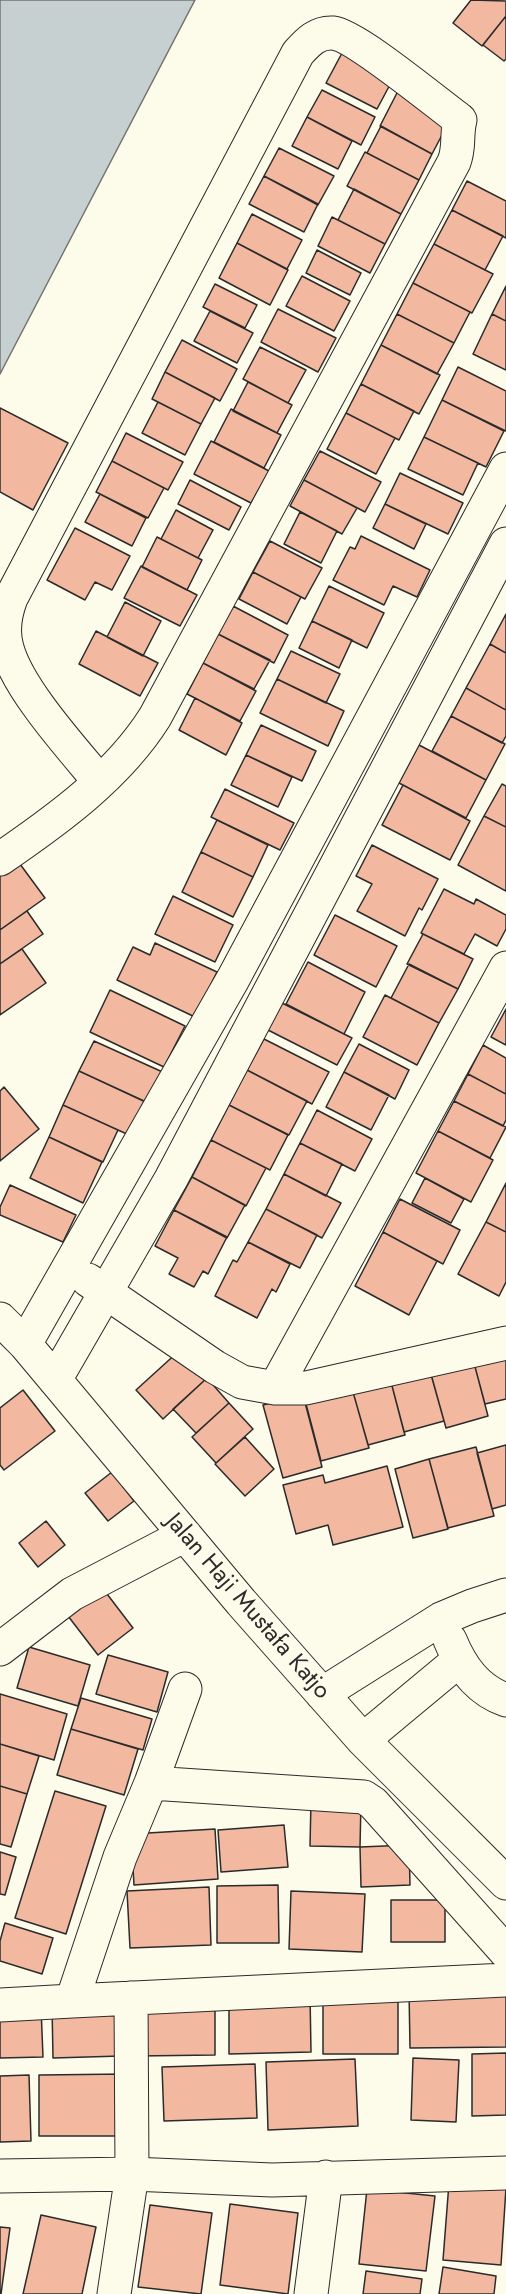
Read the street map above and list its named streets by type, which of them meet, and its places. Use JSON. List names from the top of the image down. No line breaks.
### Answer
{"streets":{"street":["Jalan Haji Mustafa Katjo"]}}
